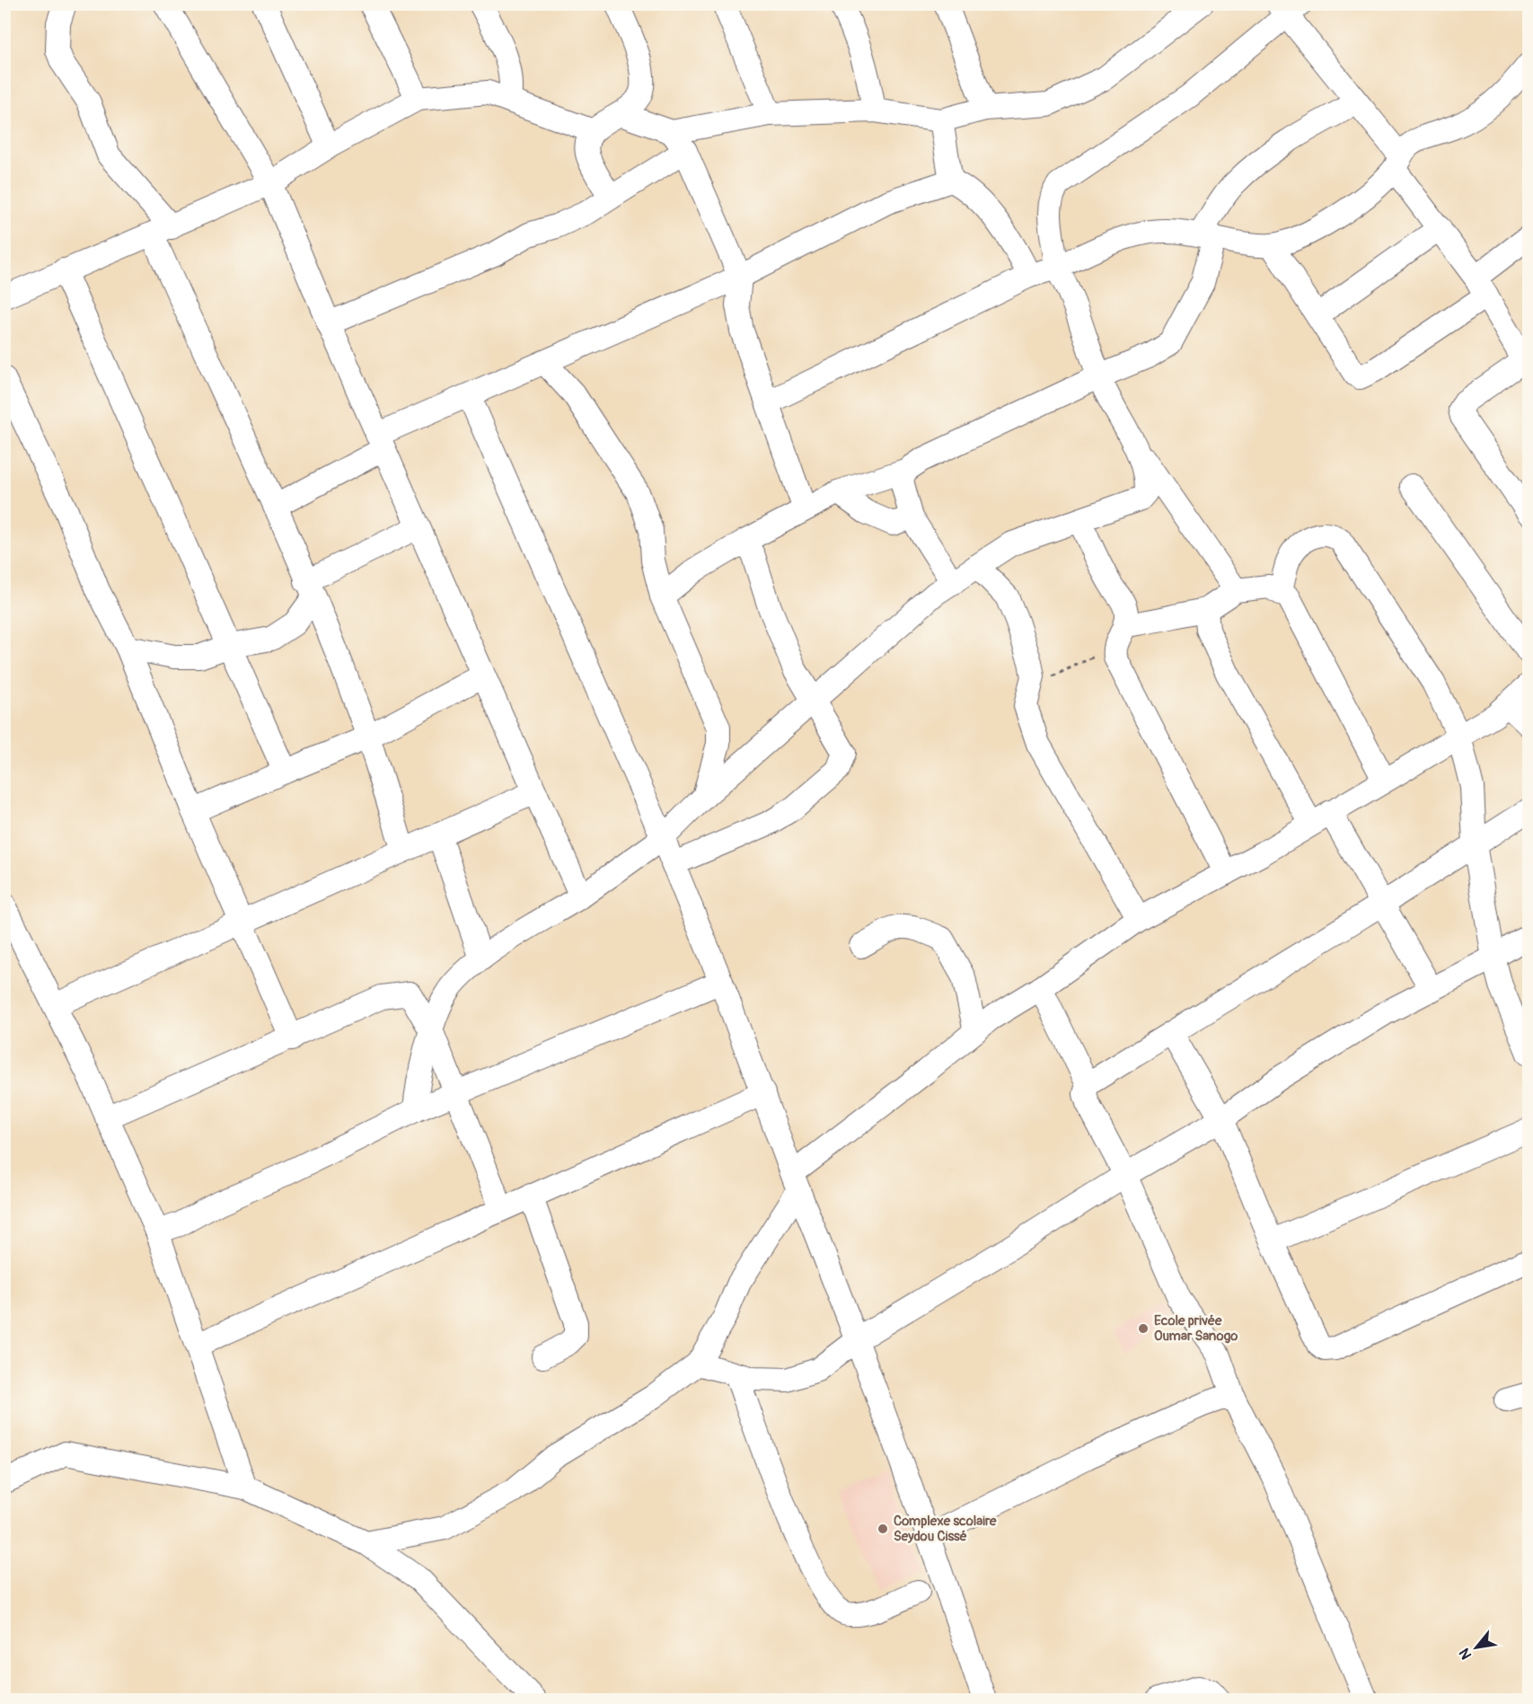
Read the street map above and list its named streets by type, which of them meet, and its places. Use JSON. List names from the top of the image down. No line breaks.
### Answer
{"places":["Ecole privée Oumar Sanogo","Complexe scolaire Seydou Cissé"],"north":"bottom left"}
